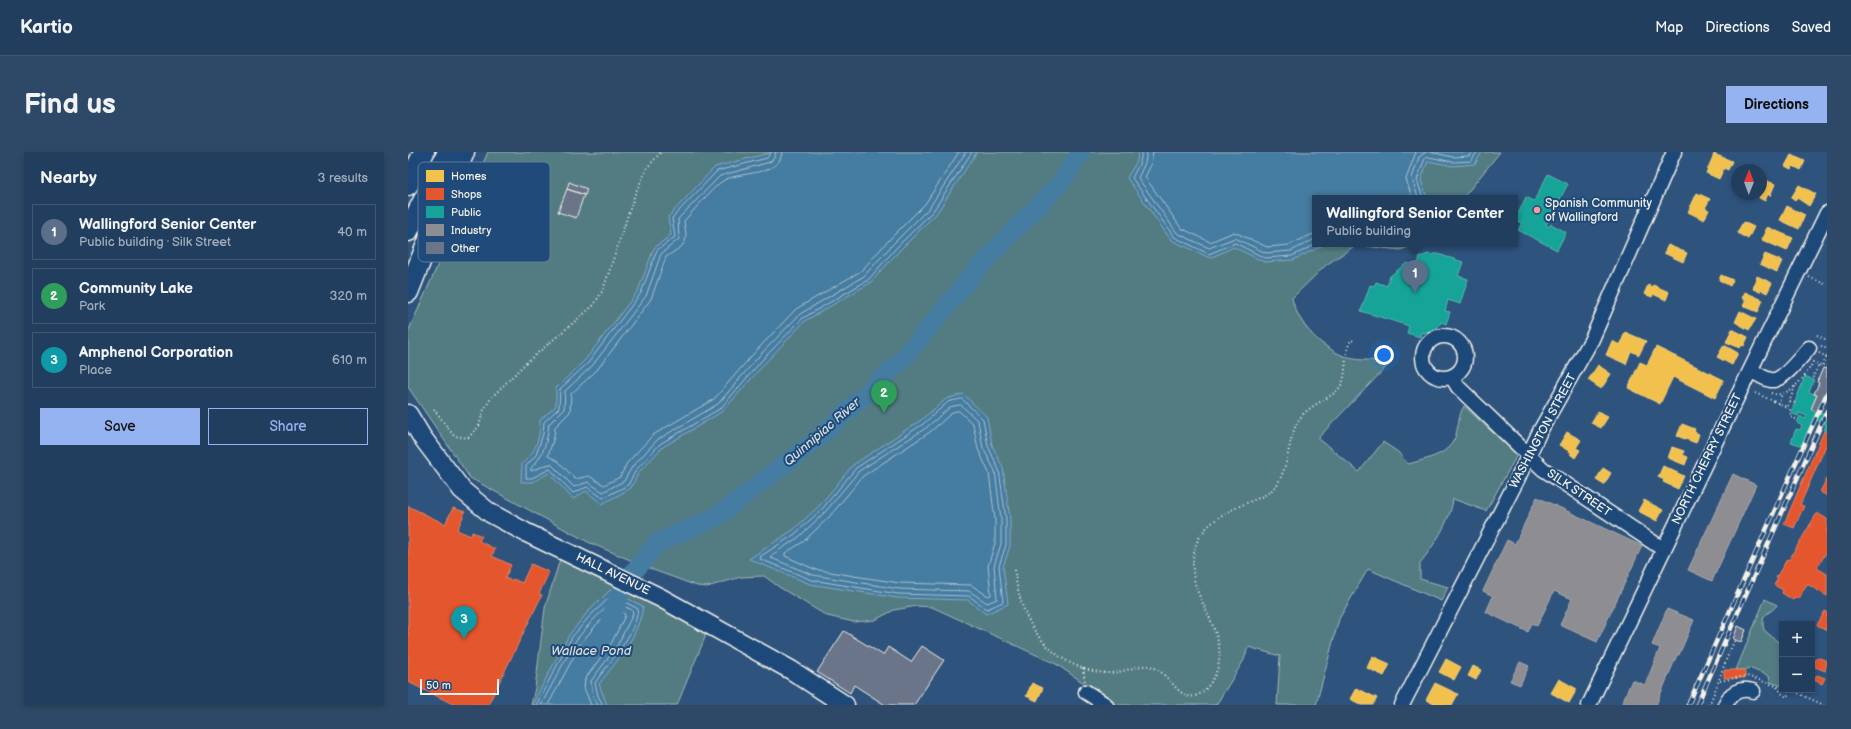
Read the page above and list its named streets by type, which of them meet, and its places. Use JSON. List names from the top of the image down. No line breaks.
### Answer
{"streets":{"main road":["HALL AVENUE"],"street":["WASHINGTON STREET","NORTH CHERRY STREET","SILK STREET"]},"crossings":[["WASHINGTON STREET","SILK STREET"],["NORTH CHERRY STREET","SILK STREET"]],"water":["Quinnipiac River","Wallace Pond"],"places":["Spanish Community of Wallingford"],"legend":["Homes","Shops","Public","Industry","Other"],"scale_bar":"50 m","north":"top","page":{"header":"Kartio","nav":["Map","Directions","Saved"],"buttons":["Directions",["Save","Share"]],"title":"Find us","heading":["Nearby","3 results"],"popup":["Wallingford Senior Center","Public building"],"list":[{"mark":"1","name":"Wallingford Senior Center","note":"Public building · Silk Street","value":"40 m"},{"mark":"2","name":"Community Lake","note":"Park","value":"320 m"},{"mark":"3","name":"Amphenol Corporation","note":"Place","value":"610 m"}],"pins":["1","2","3"],"map_buttons":["+","−"],"scale":"50 m"}}
